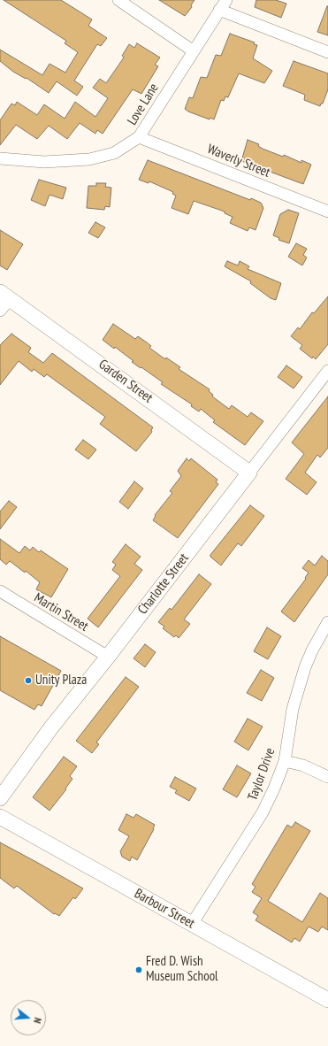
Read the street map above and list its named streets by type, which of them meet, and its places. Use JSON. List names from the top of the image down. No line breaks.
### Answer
{"streets":{"street":["Love Lane","Waverly Street","Garden Street","Charlotte Street","Martin Street","Taylor Drive","Barbour Street"]},"crossings":[["Love Lane","Waverly Street"],["Garden Street","Charlotte Street"],["Charlotte Street","Martin Street"],["Taylor Drive","Barbour Street"]],"places":["Unity Plaza","Fred D. Wish Museum School"],"north":"right"}
